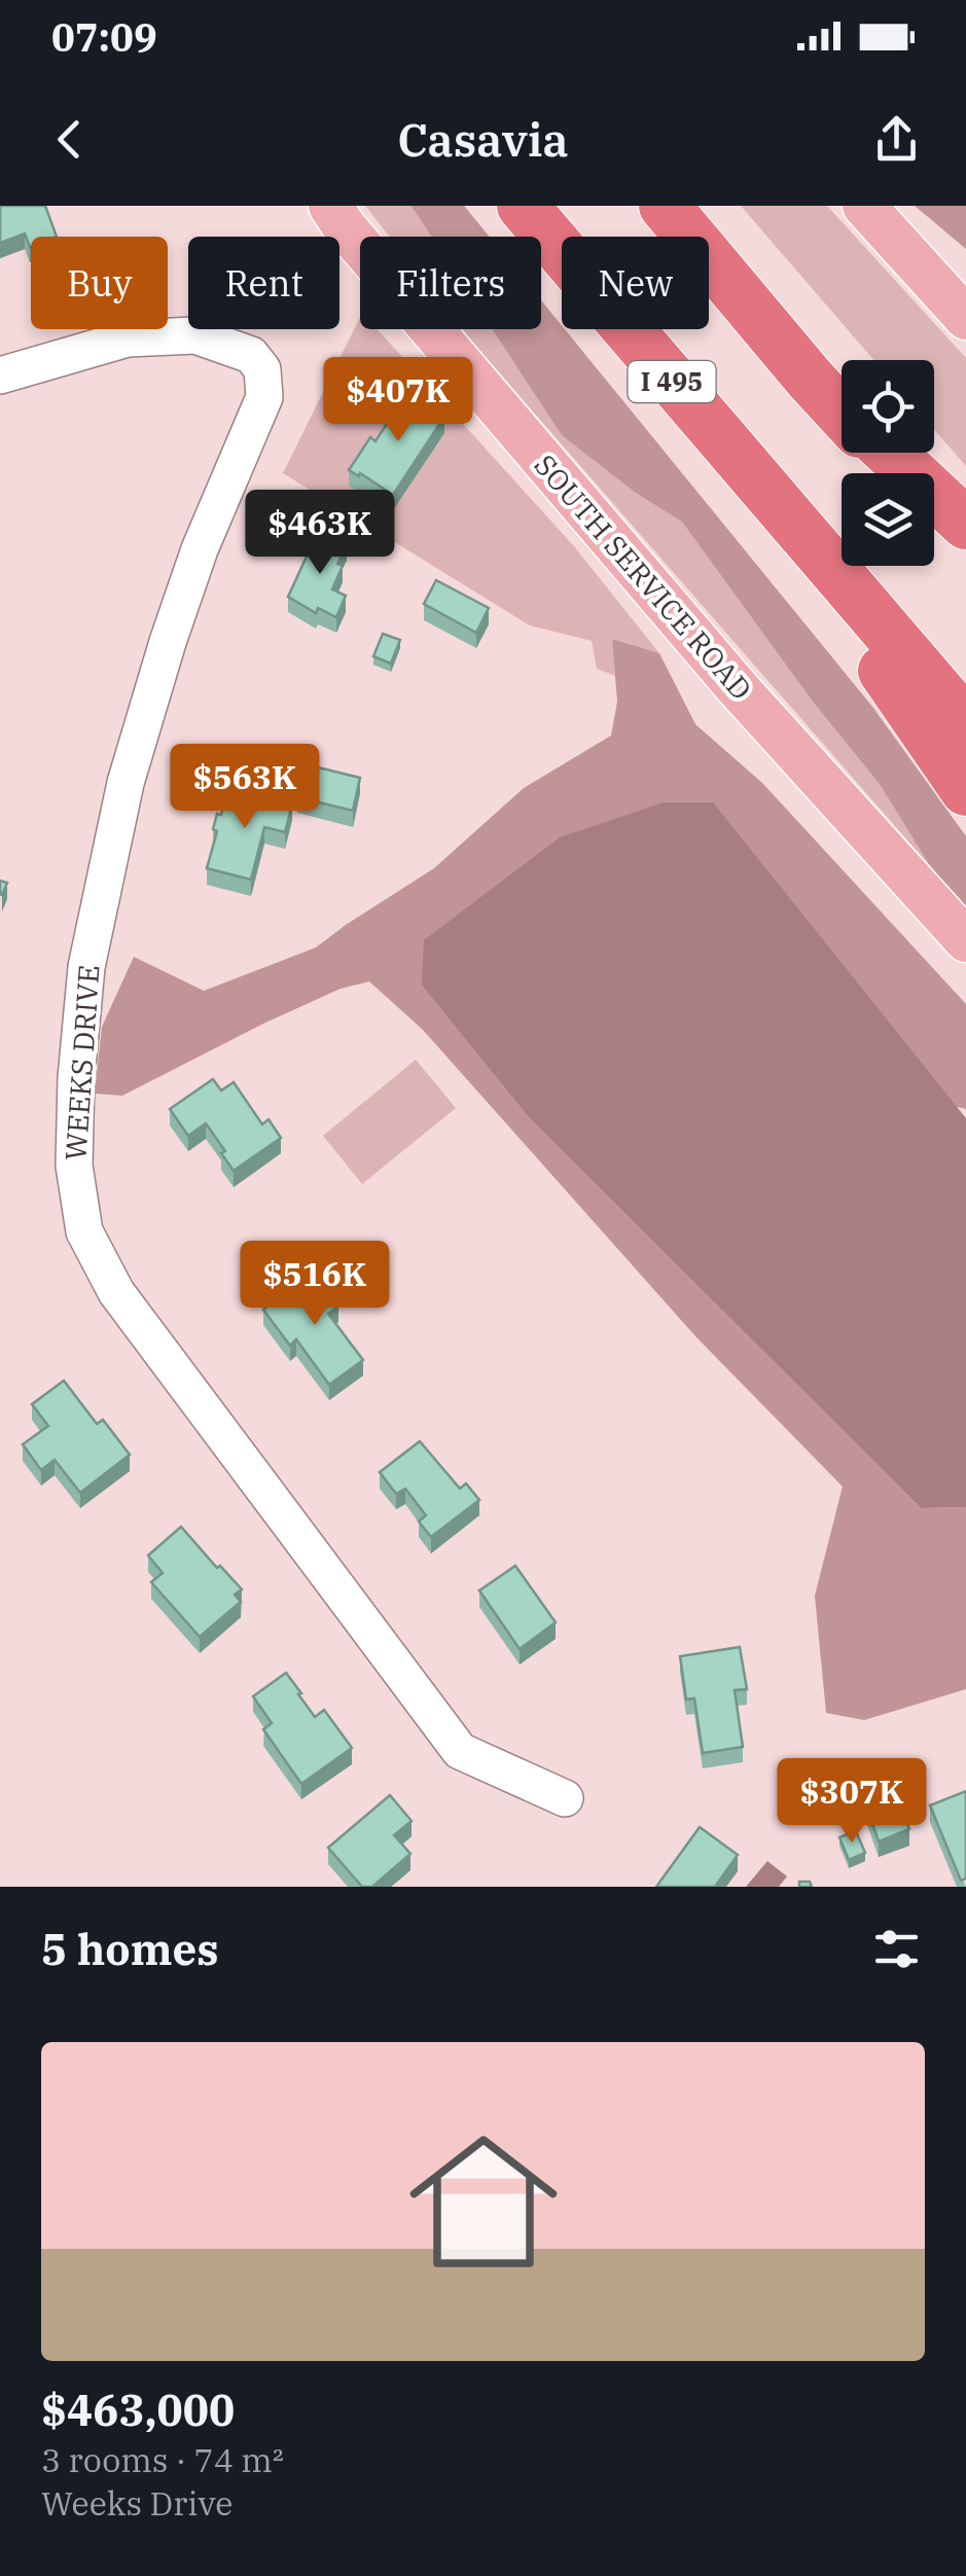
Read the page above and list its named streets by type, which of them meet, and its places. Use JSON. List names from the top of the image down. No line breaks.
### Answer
{"streets":{"highway":["I 495"],"main road":["SOUTH SERVICE ROAD"],"street":["WEEKS DRIVE"]},"page":{"status":"07:09","header":"Casavia","chip":["Buy","Rent","Filters","New"],"price":["$407K","$463K","$563K","$516K","$307K"],"heading":"5 homes","list":[{"name":"$463,000","note":"3 rooms · 74 m² · Weeks Drive"}]}}
